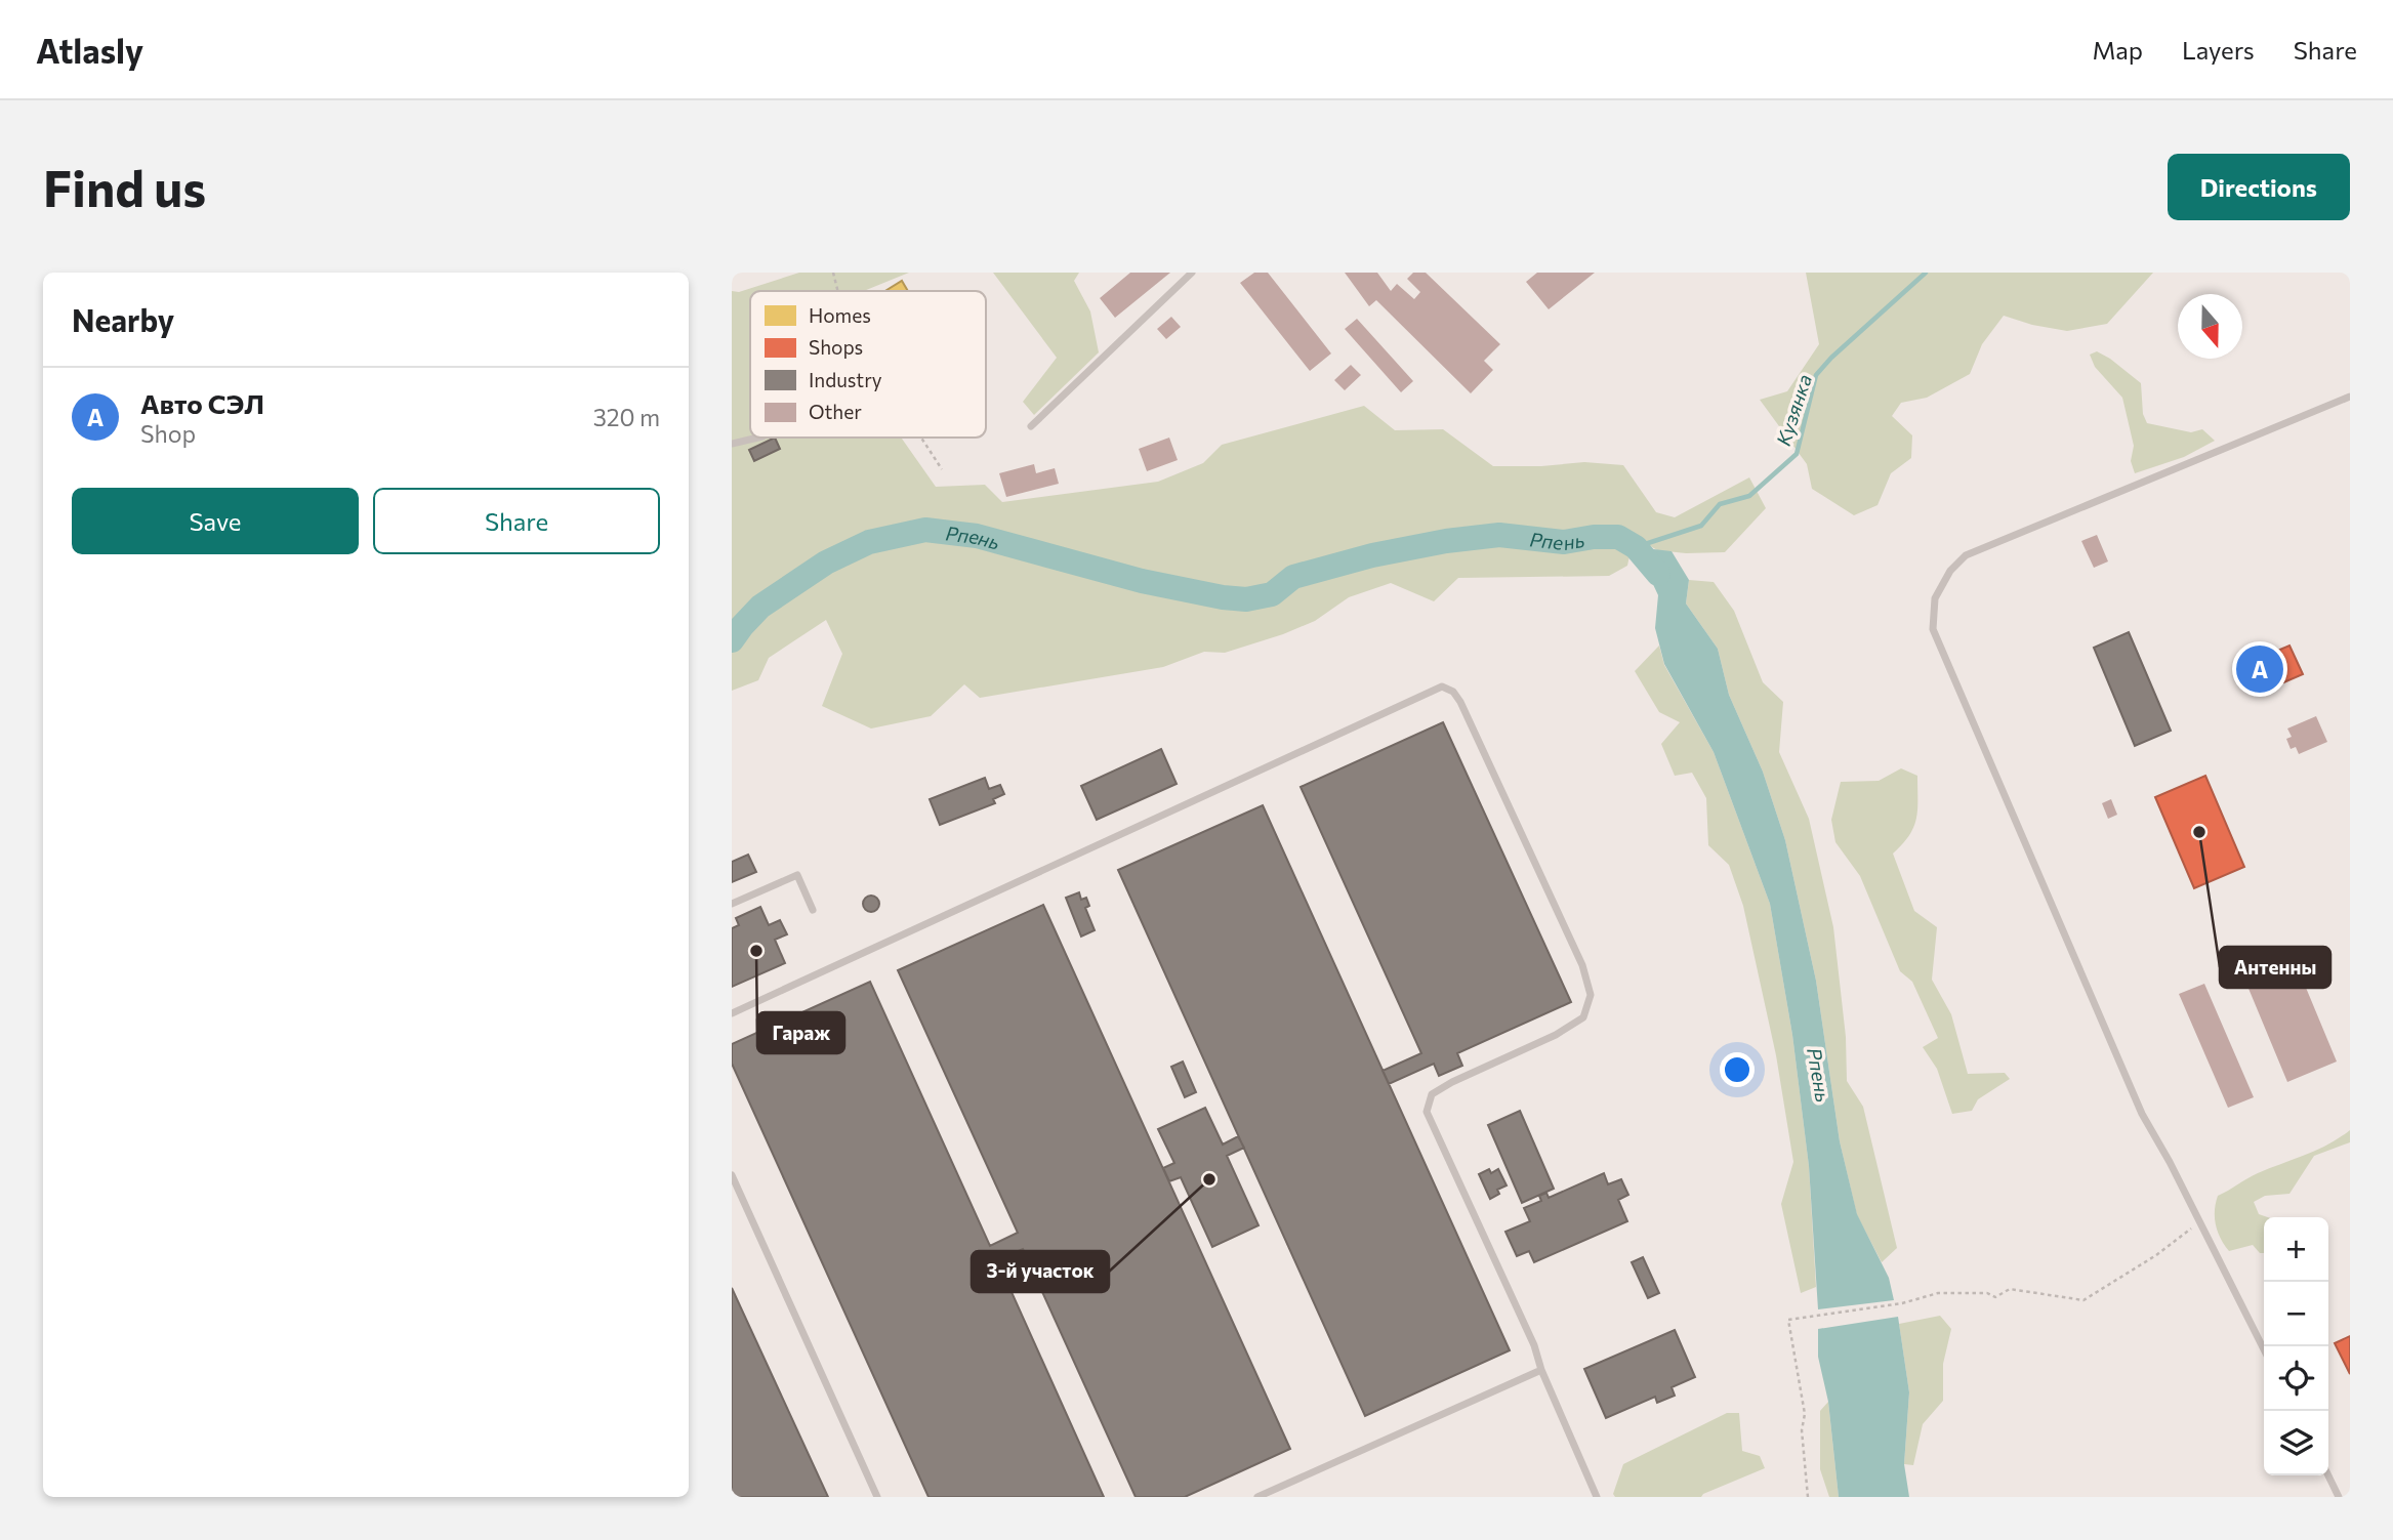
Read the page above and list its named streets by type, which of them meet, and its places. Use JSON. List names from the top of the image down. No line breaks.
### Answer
{"water":["Кузянка","Рпень"],"places":["Антенны","Гараж","3-й участок"],"legend":["Homes","Shops","Industry","Other"],"north":"bottom","page":{"header":"Atlasly","nav":["Map","Layers","Share"],"buttons":["Directions",["Save","Share"]],"title":"Find us","heading":"Nearby","list":[{"mark":"A","name":"Авто СЭЛ","note":"Shop","value":"320 m"}],"pins":"A","map_buttons":["+","−"]}}
